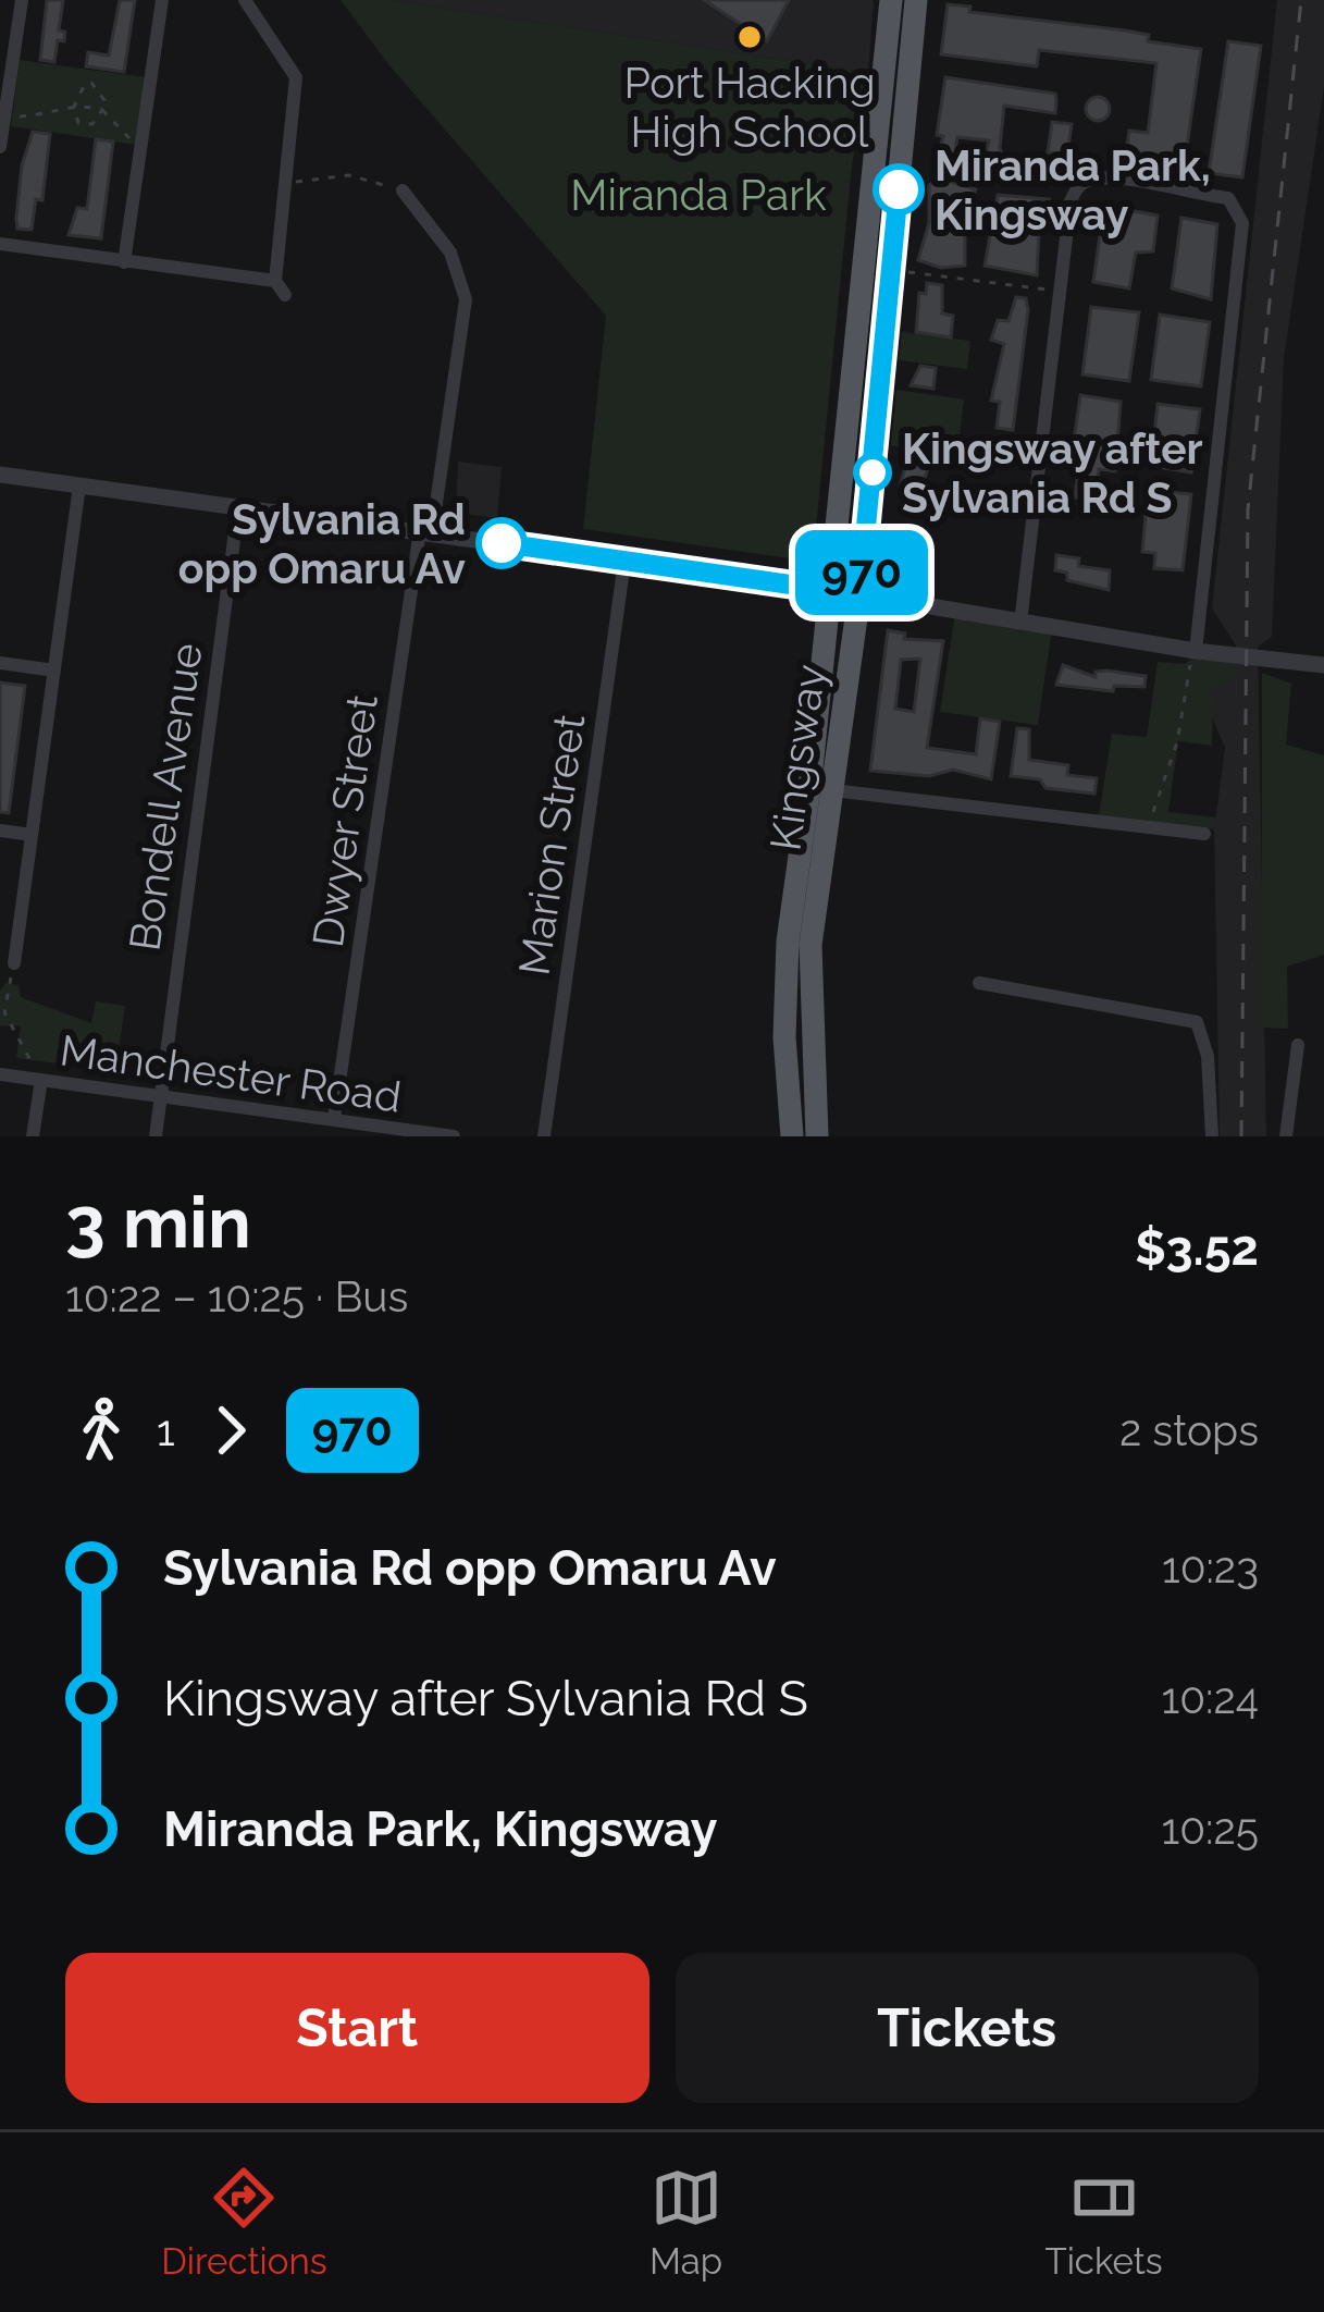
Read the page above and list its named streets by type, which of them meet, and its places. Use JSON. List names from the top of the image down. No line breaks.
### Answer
{"streets":{"main road":["Kingsway"],"street":["Bondell Avenue","Dwyer Street","Marion Street","Manchester Road"]},"crossings":[["Bondell Avenue","Manchester Road"],["Dwyer Street","Manchester Road"]],"parks":["Miranda Park"],"places":["Port Hacking High School","Miranda Park, Kingsway","Kingsway after Sylvania Rd S","Sylvania Rd opp Omaru Av"],"lines":["bus line 970"],"page":{"on_map":"970","heading":["3 min","10:22 – 10:25 · Bus","$3.52"],"legs":["1","970","2 stops"],"list":[{"name":"Sylvania Rd opp Omaru Av","value":"10:23"},{"name":"Kingsway after Sylvania Rd S","value":"10:24"},{"name":"Miranda Park, Kingsway","value":"10:25"}],"buttons":["Start","Tickets"],"tabs":["Directions","Map","Tickets"]}}
